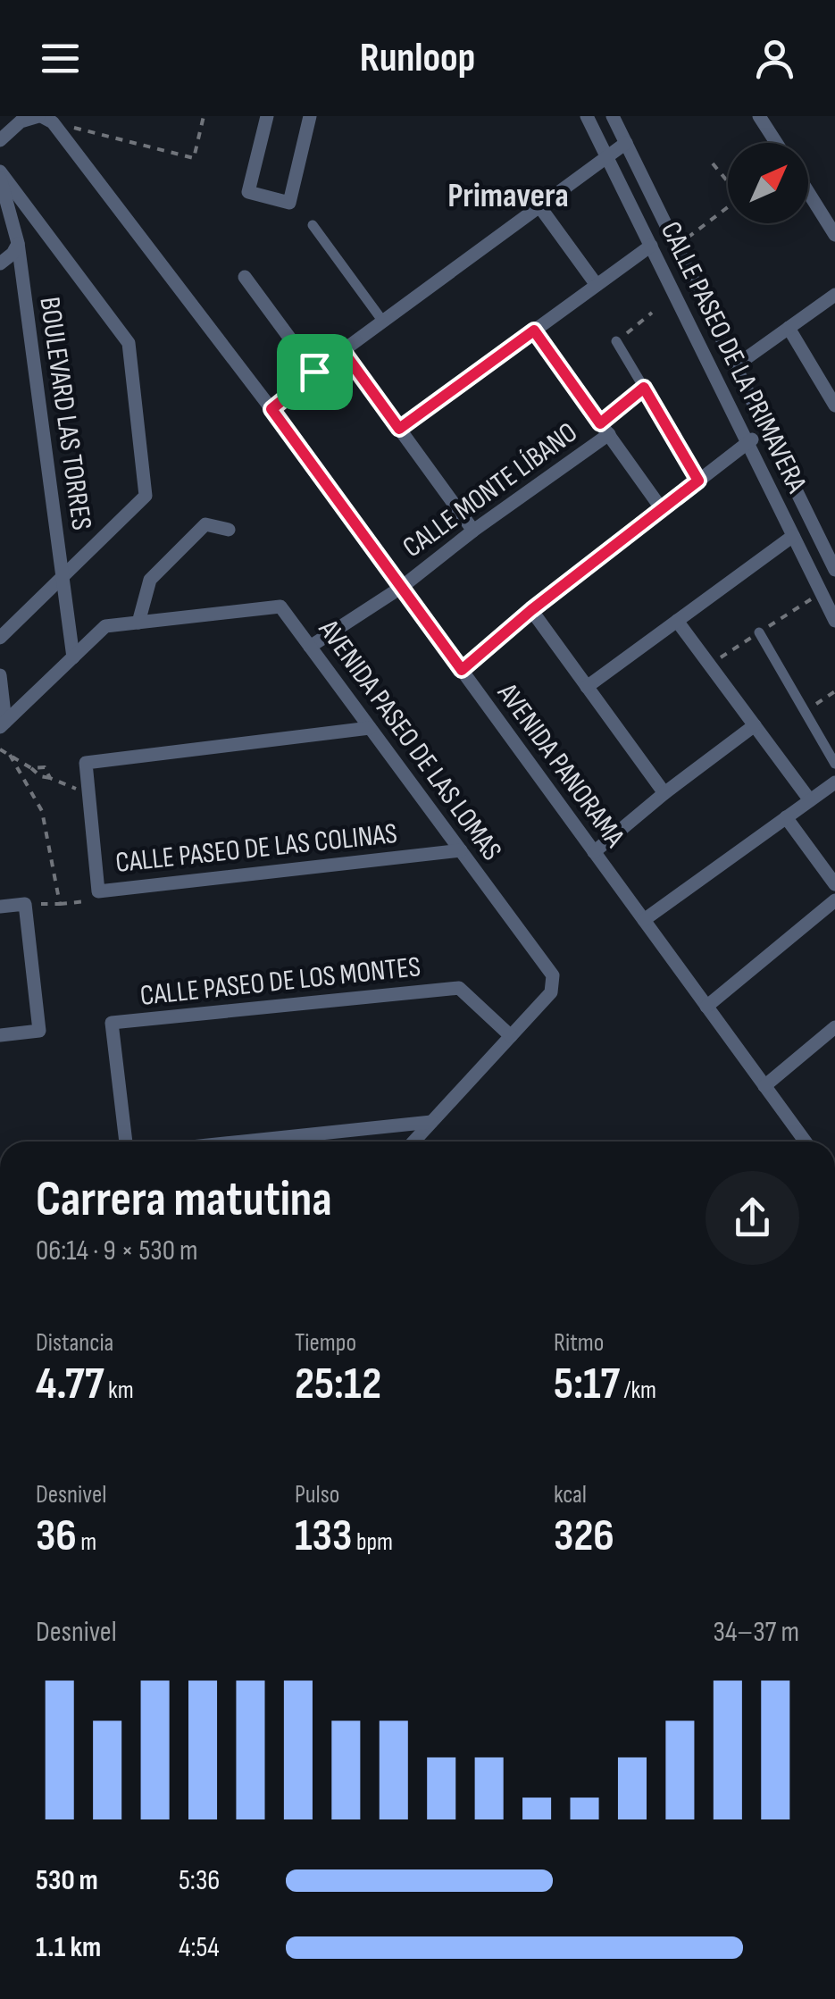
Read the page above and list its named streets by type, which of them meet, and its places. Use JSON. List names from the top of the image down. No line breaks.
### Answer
{"streets":{"street":["CALLE PASEO DE LA PRIMAVERA","BOULEVARD LAS TORRES","CALLE MONTE LÍBANO","AVENIDA PASEO DE LAS LOMAS","AVENIDA PANORAMA","CALLE PASEO DE LAS COLINAS","CALLE PASEO DE LOS MONTES"]},"crossings":[["BOULEVARD LAS TORRES","AVENIDA PASEO DE LAS LOMAS"],["CALLE MONTE LÍBANO","AVENIDA PASEO DE LAS LOMAS"],["CALLE MONTE LÍBANO","AVENIDA PANORAMA"],["AVENIDA PASEO DE LAS LOMAS","CALLE PASEO DE LAS COLINAS"],["AVENIDA PASEO DE LAS LOMAS","CALLE PASEO DE LOS MONTES"]],"districts":["Primavera"],"north":"top right","page":{"header":"Runloop","heading":["Carrera matutina","06:14 · 9 × 530 m"],"stats":[["Distancia","4.77 km"],["Tiempo","25:12"],["Ritmo","5:17 /km"],["Desnivel","36 m"],["Pulso","133 bpm"],["kcal","326"]],"chart":["Desnivel","34–37 m"],"list":[{"name":"530 m","note":"5:36"},{"name":"1.1 km","note":"4:54"}]}}
